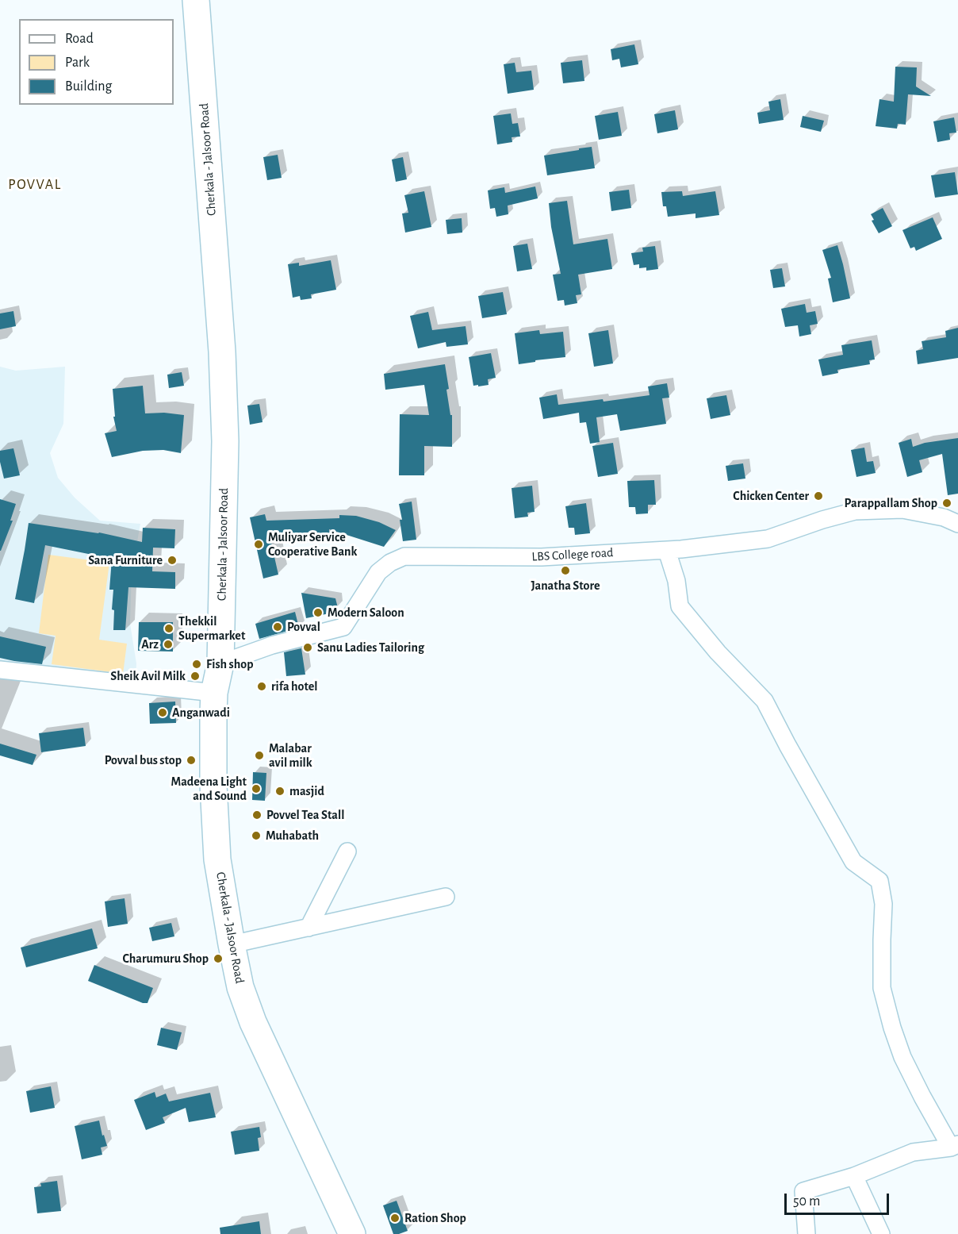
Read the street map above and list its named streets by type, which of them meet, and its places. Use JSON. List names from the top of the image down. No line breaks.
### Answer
{"streets":{"main road":["Cherkala - Jalsoor Road"],"street":["LBS College road"]},"crossings":[["Cherkala - Jalsoor Road","LBS College road"]],"districts":["POVVAL"],"places":["Chicken Center","Parappallam Shop","Muliyar Service Cooperative Bank","Sana Furniture","Janatha Store","Modern Saloon","Povval","Thekkil Supermarket","Arz","Sanu Ladies Tailoring","Fish shop","Sheik Avil Milk","rifa hotel","Anganwadi","Malabar avil milk","Povval bus stop","Madeena Light and Sound","masjid","Povvel Tea Stall","Muhabath","Charumuru Shop","Ration Shop"],"legend":["Road","Park","Building"],"scale_bar":"50 m"}
